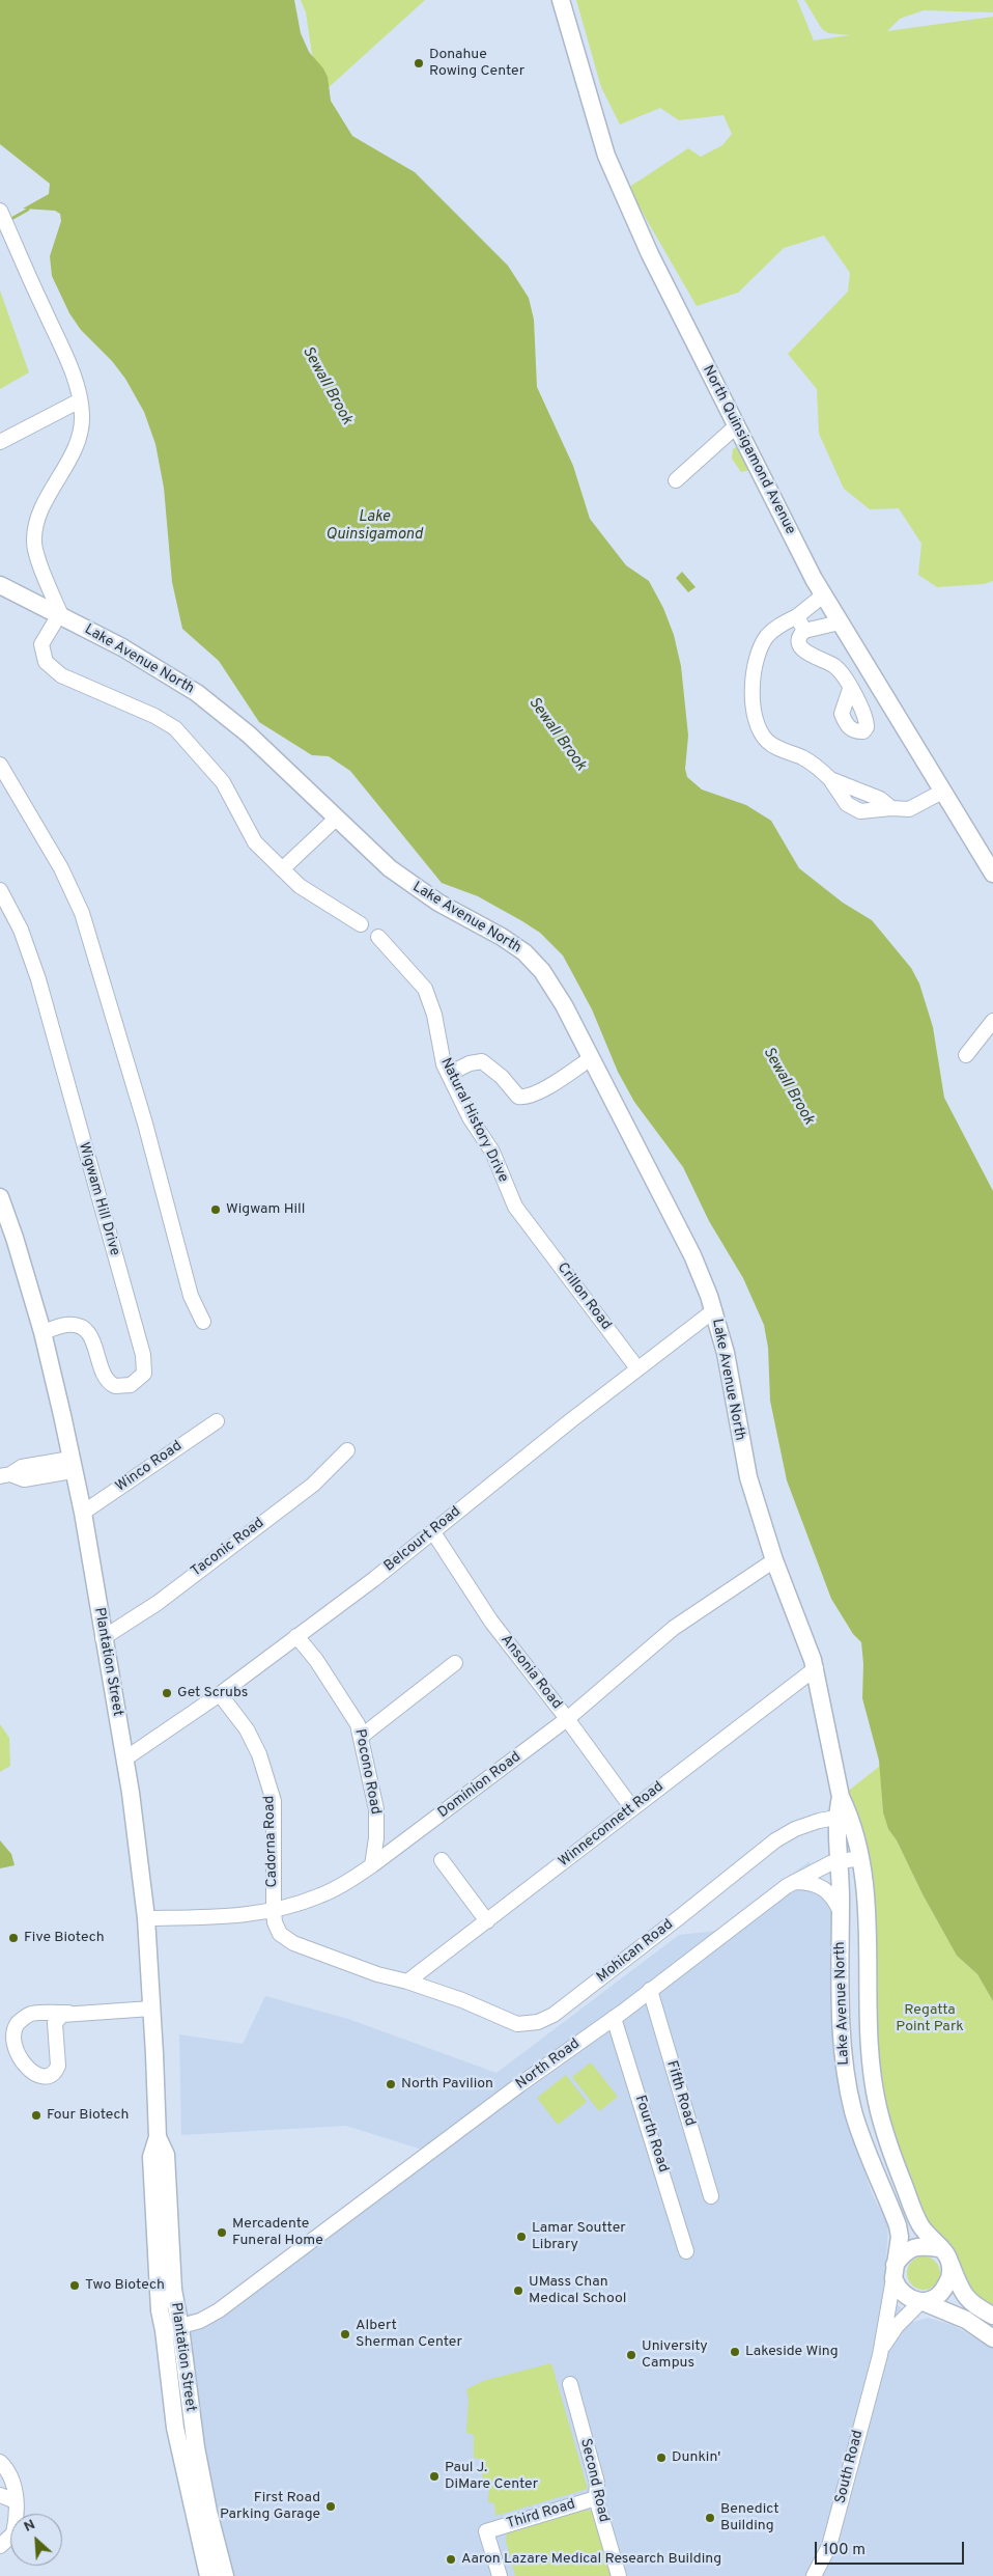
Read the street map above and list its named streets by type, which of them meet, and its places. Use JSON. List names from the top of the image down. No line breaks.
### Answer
{"streets":{"main road":["North Quinsigamond Avenue","Lake Avenue North","Plantation Street"],"street":["Natural History Drive","Wigwam Hill Drive","Crillon Road","Winco Road","Belcourt Road","Taconic Road","Ansonia Road","Pocono Road","Dominion Road","Winneconnett Road","Cadorna Road","Mohican Road","North Road","Fifth Road","Fourth Road","South Road","Second Road","Third Road"]},"crossings":[["Lake Avenue North","Belcourt Road"],["Lake Avenue North","Dominion Road"],["Lake Avenue North","Winneconnett Road"],["Lake Avenue North","Mohican Road"],["Lake Avenue North","North Road"],["Lake Avenue North","South Road"],["Natural History Drive","Crillon Road"],["Wigwam Hill Drive","Plantation Street"],["Crillon Road","Belcourt Road"],["Winco Road","Plantation Street"],["Belcourt Road","Plantation Street"],["Belcourt Road","Ansonia Road"],["Belcourt Road","Pocono Road"],["Belcourt Road","Cadorna Road"],["Taconic Road","Plantation Street"],["Plantation Street","Dominion Road"],["Plantation Street","North Road"],["Ansonia Road","Dominion Road"],["Ansonia Road","Winneconnett Road"],["Pocono Road","Dominion Road"],["Dominion Road","Cadorna Road"],["Winneconnett Road","Cadorna Road"],["Winneconnett Road","Mohican Road"],["Cadorna Road","Mohican Road"],["North Road","Fifth Road"],["North Road","Fourth Road"],["Second Road","Third Road"]],"water":["Sewall Brook","Lake Quinsigamond"],"parks":["Regatta Point Park"],"places":["Donahue Rowing Center","Wigwam Hill","Get Scrubs","Five Biotech","North Pavilion","Four Biotech","Mercadente Funeral Home","Lamar Soutter Library","Two Biotech","UMass Chan Medical School","Albert Sherman Center","Lakeside Wing","University Campus","Dunkin'","Paul J. DiMare Center","First Road Parking Garage","Benedict Building","Aaron Lazare Medical Research Building"],"scale_bar":"100 m","north":"top left"}
